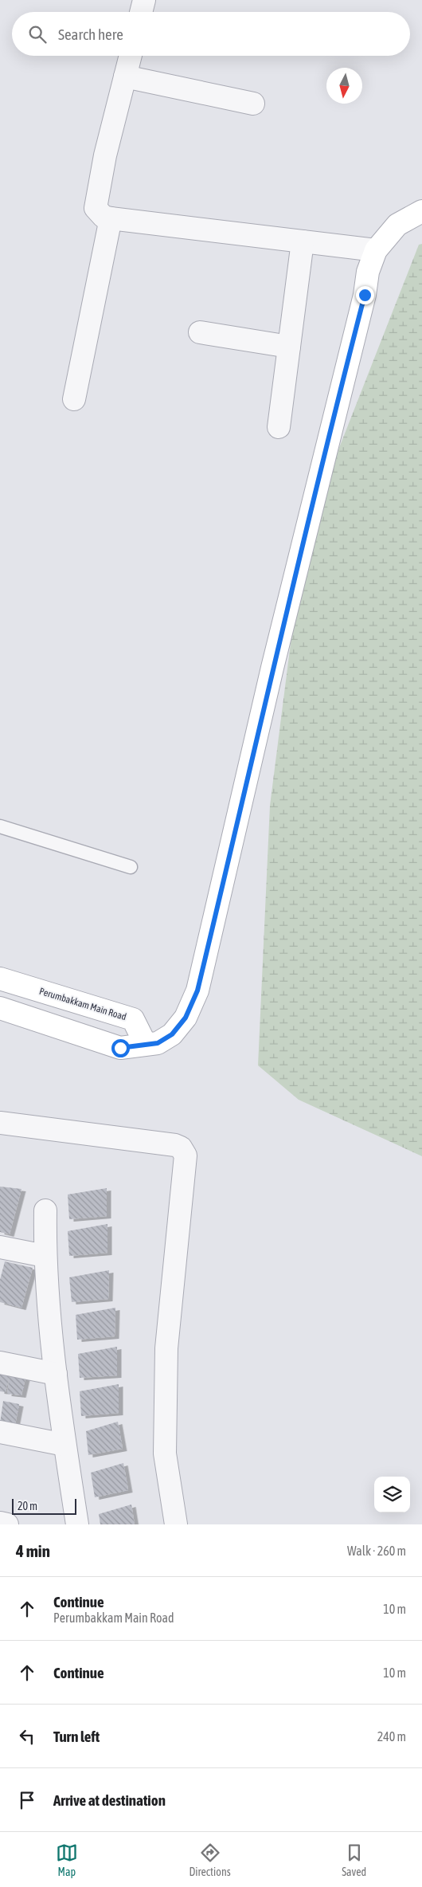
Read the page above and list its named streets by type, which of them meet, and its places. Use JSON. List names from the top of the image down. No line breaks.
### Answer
{"streets":{"street":["Perumbakkam Main Road"]},"scale_bar":"20 m","north":"bottom","page":{"search":"Search here","scale":"20 m","heading":["4 min","Walk · 260 m"],"list":[["Continue","Perumbakkam Main Road","10 m"],["Continue","10 m"],["Turn left","240 m"],"Arrive at destination"],"nav":["Map","Directions","Saved"]}}
